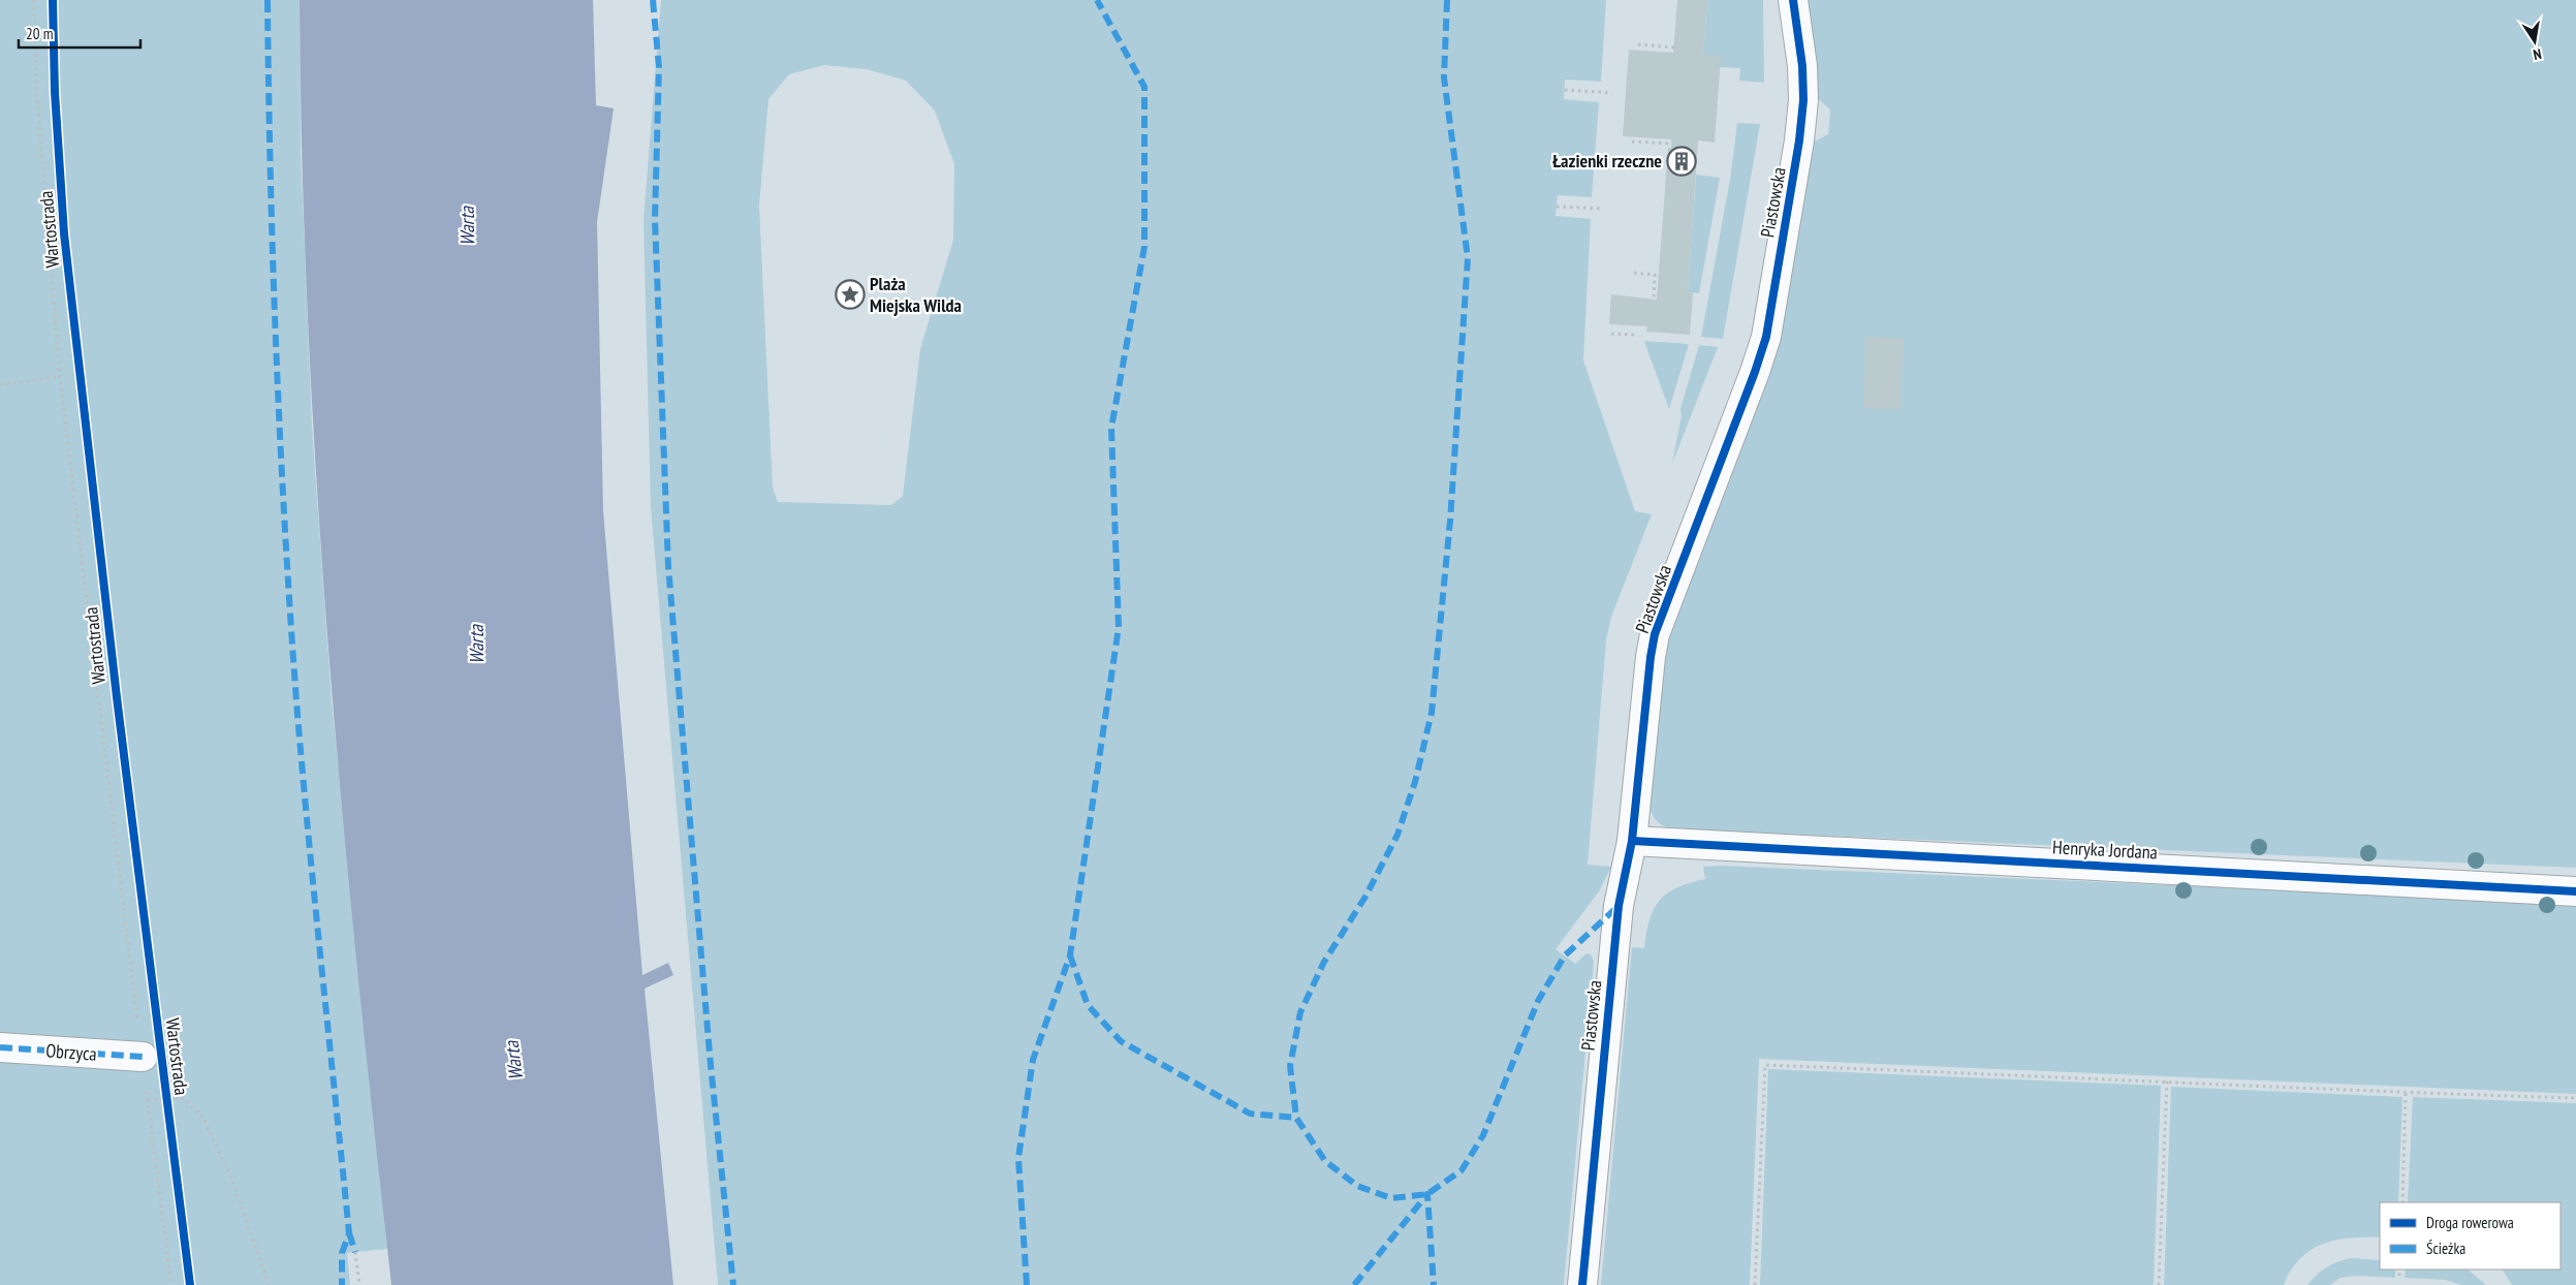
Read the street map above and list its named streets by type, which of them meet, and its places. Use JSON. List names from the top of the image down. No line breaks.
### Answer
{"streets":{"street":["Piastowska","Henryka Jordana","Obrzyca"],"cycle path":["Wartostrada"]},"crossings":[["Piastowska","Henryka Jordana"],["Wartostrada","Obrzyca"]],"water":["Warta"],"places":{"building":["Łazienki rzeczne"],"place":["Plaża Miejska Wilda"]},"legend":["Droga rowerowa","Ścieżka"],"scale_bar":"20 m","north":"bottom"}
